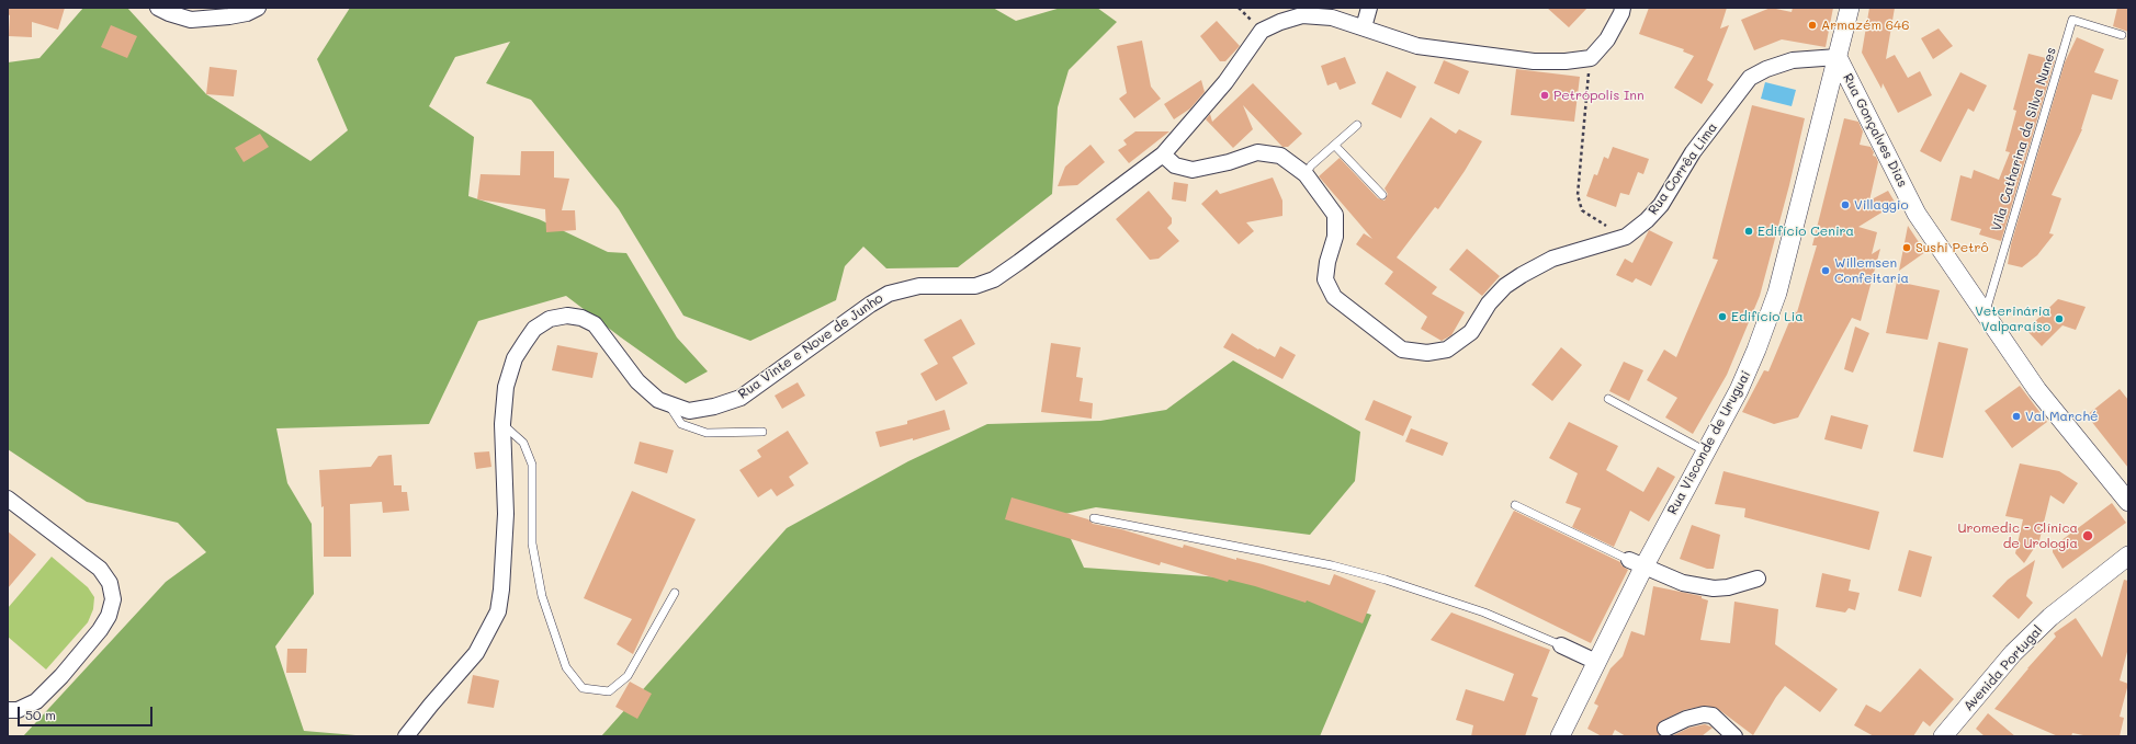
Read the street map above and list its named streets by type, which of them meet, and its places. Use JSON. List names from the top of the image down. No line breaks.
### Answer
{"streets":{"street":["Rua Gonçalves Dias","Rua Corrêa Lima","Rua Vinte e Nove de Junho","Rua Visconde de Uruguai","Avenida Portugal"],"lane":["Vila Catharina da Silva Nunes"]},"crossings":[["Rua Gonçalves Dias","Vila Catharina da Silva Nunes"],["Rua Gonçalves Dias","Rua Corrêa Lima"],["Rua Gonçalves Dias","Rua Visconde de Uruguai"],["Rua Corrêa Lima","Rua Vinte e Nove de Junho"],["Rua Corrêa Lima","Rua Visconde de Uruguai"]],"places":["Armazém 646","Petrópolis Inn","Villaggio","Edifício Cenira","Sushi Petrô","Willemsen Confeitaria","Edifício Lia","Veterinária Valparaíso","Val Marché","Uromedic - Clínica de Urologia"],"scale_bar":"50 m"}
